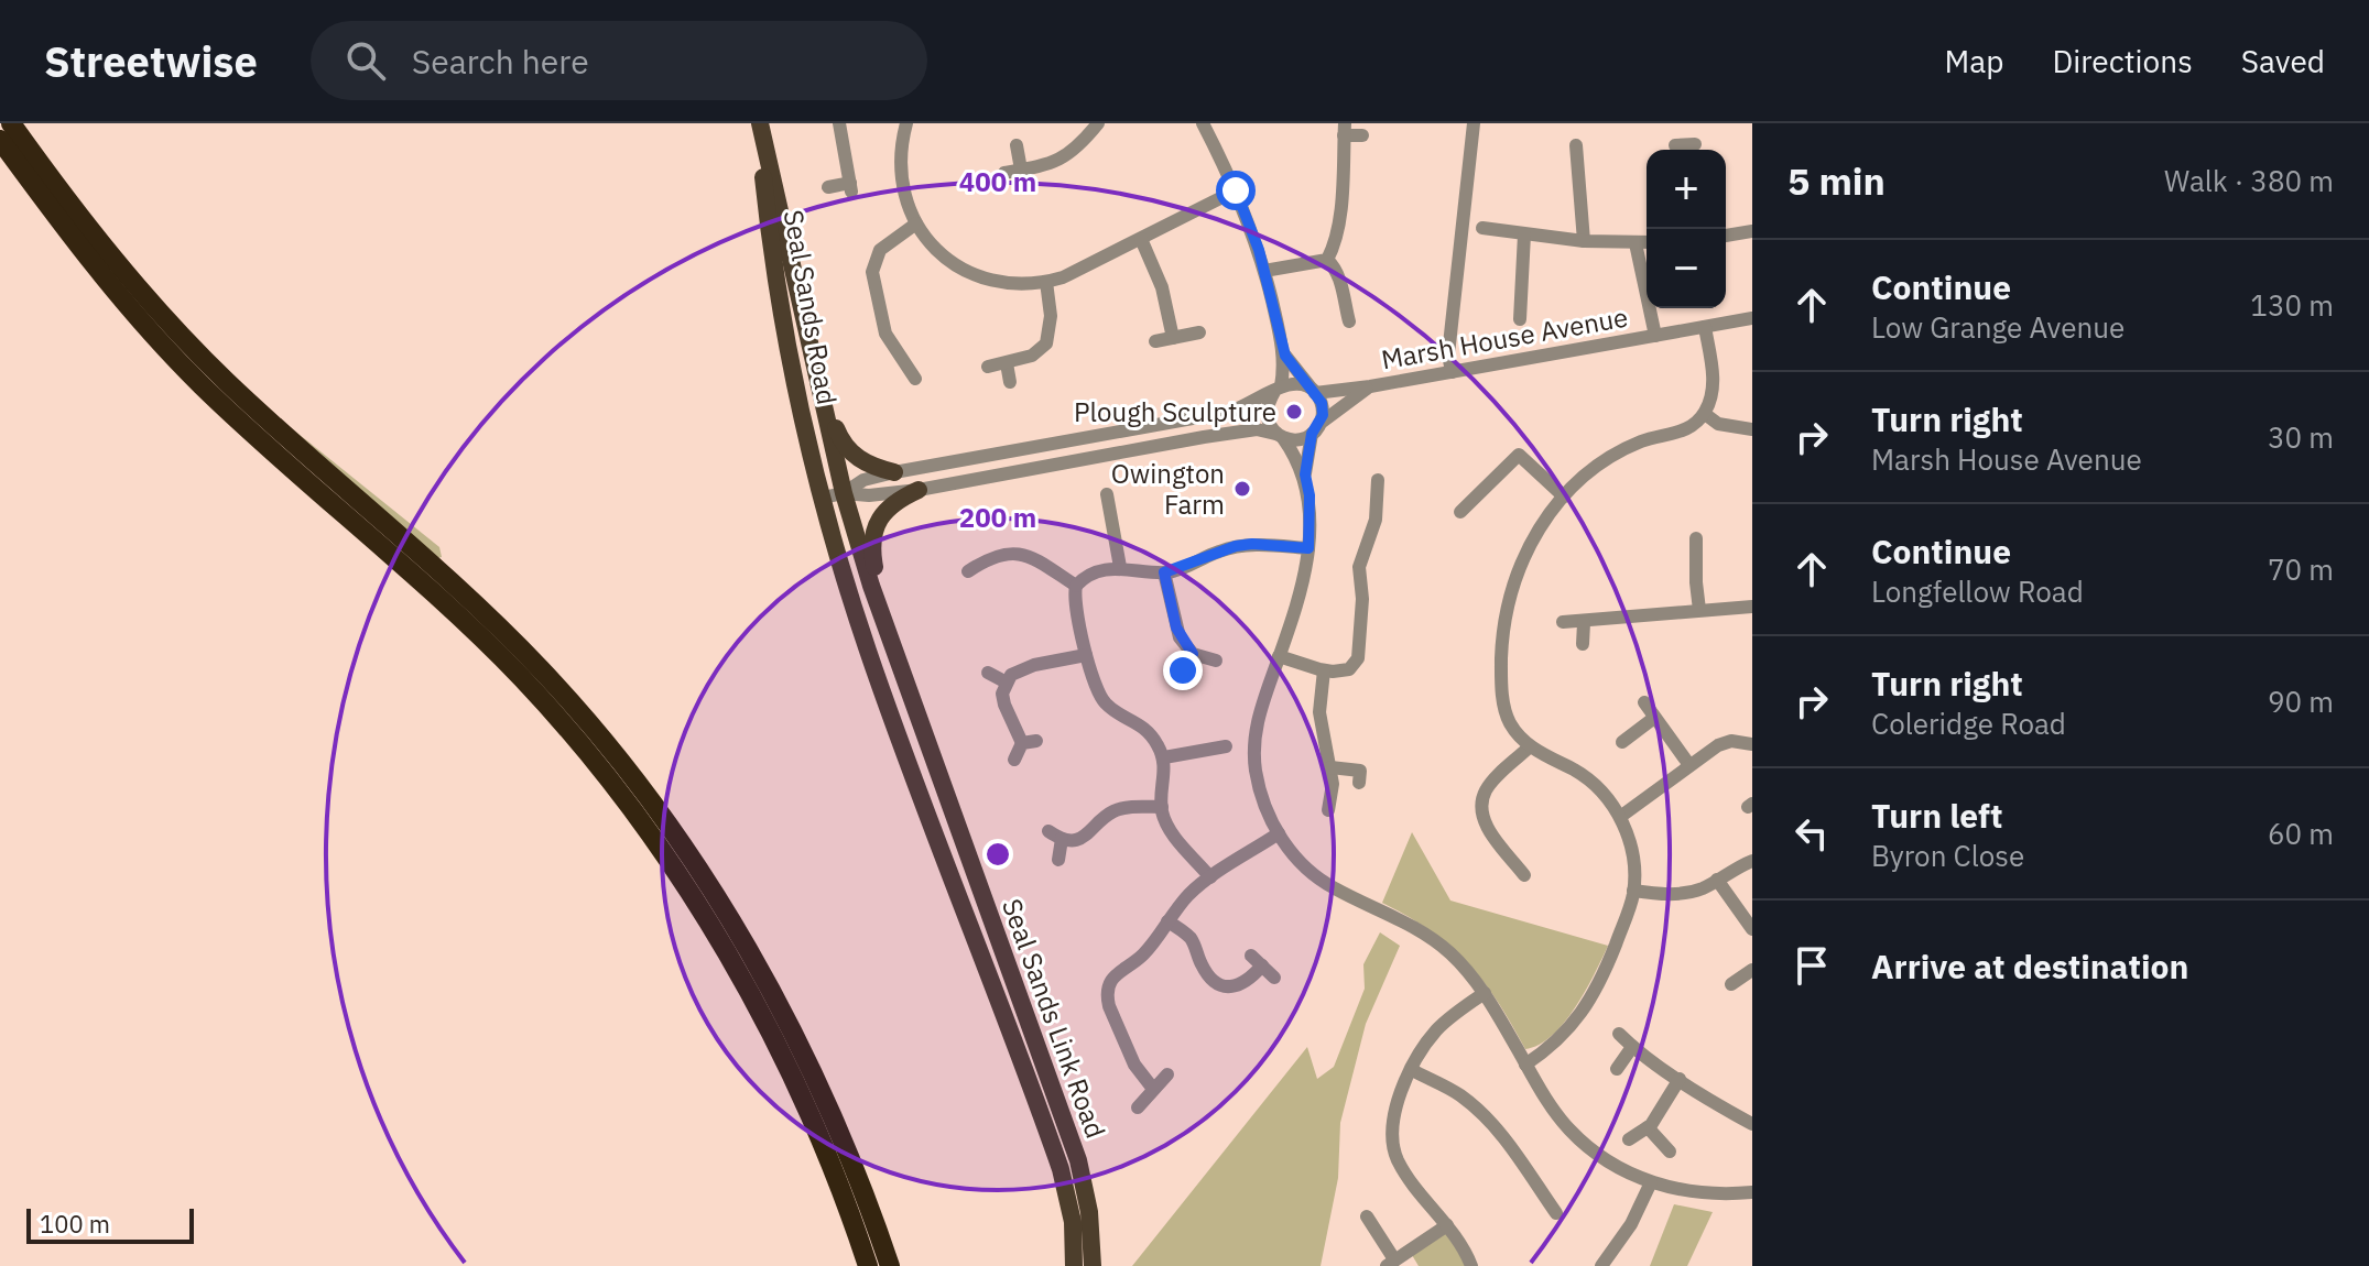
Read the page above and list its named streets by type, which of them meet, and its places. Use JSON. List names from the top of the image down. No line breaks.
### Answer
{"streets":{"main road":["Seal Sands Road","Seal Sands Link Road"],"street":["Marsh House Avenue"]},"crossings":[["Seal Sands Road","Marsh House Avenue"],["Seal Sands Road","Seal Sands Link Road"],["Marsh House Avenue","Seal Sands Link Road"]],"places":["Plough Sculpture","Owington Farm"],"scale_bar":"100 m","page":{"header":"Streetwise","search":"Search here","nav":["Map","Directions","Saved"],"heading":["5 min","Walk · 380 m"],"map_buttons":["+","−"],"list":[["Continue","Low Grange Avenue","130 m"],["Turn right","Marsh House Avenue","30 m"],["Continue","Longfellow Road","70 m"],["Turn right","Coleridge Road","90 m"],["Turn left","Byron Close","60 m"],"Arrive at destination"],"scale":"100 m"},"rings":["400 m","200 m"]}
